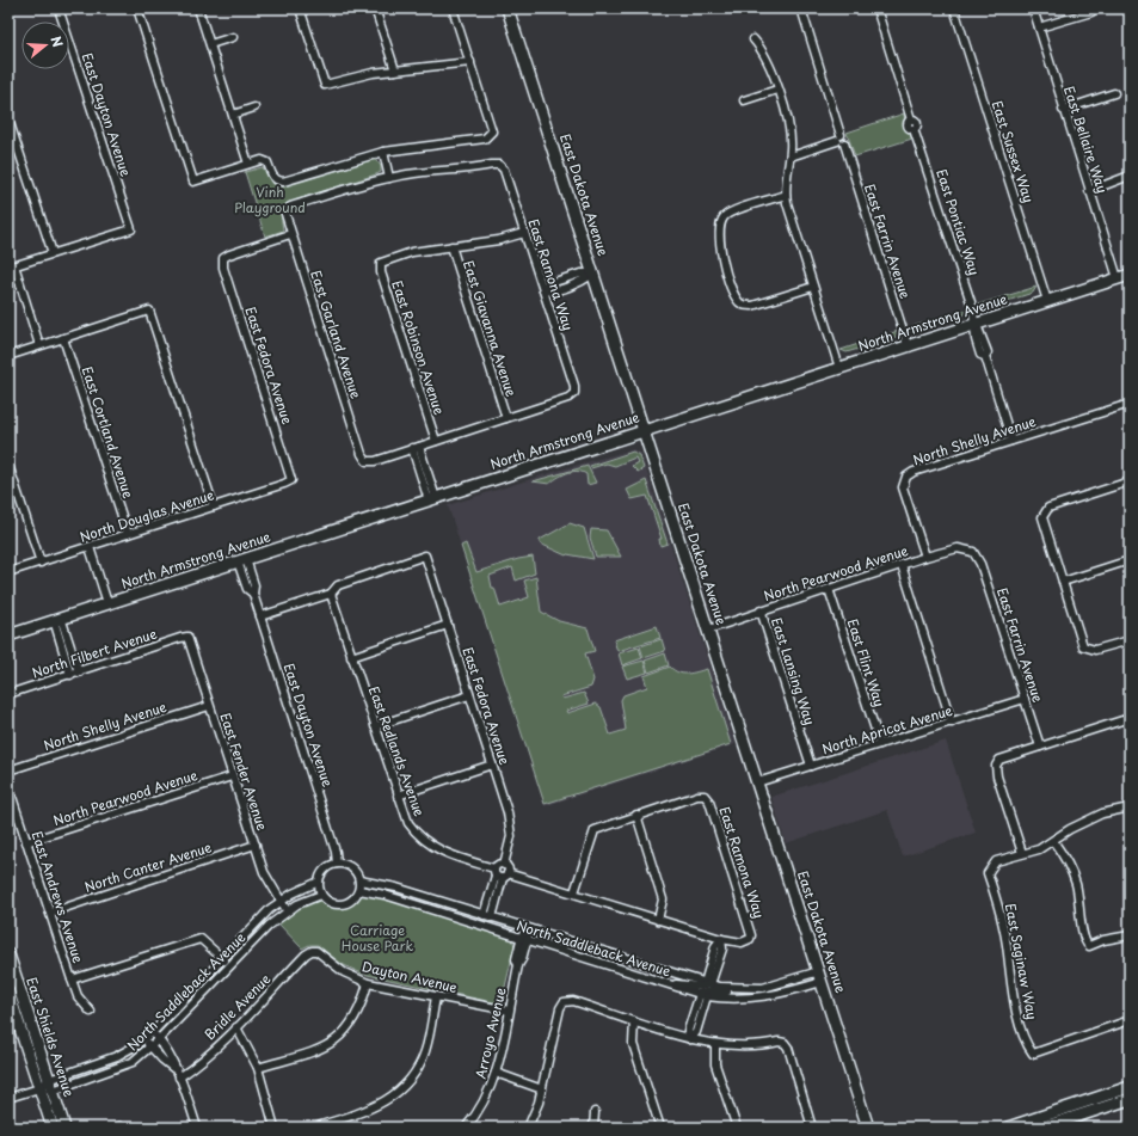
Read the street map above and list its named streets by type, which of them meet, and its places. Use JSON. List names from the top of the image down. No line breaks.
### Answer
{"streets":{"street":["East Dayton Avenue","East Bellaire Way","East Sussex Way","East Dakota Avenue","East Pontiac Way","East Farrin Avenue","East Ramona Way","North Armstrong Avenue","East Giavanna Avenue","East Garland Avenue","East Robinson Avenue","East Fedora Avenue","East Cortland Avenue","North Shelly Avenue","North Douglas Avenue","North Pearwood Avenue","North Filbert Avenue","East Flint Way","East Lansing Way","North Apricot Avenue","East Redlands Avenue","East Fender Avenue","North Canter Avenue","East Andrews Avenue","North Saddleback Avenue","East Saginaw Way","Dayton Avenue","Bridle Avenue","Arroyo Avenue","East Shields Avenue"]},"crossings":[["East Dayton Avenue","North Armstrong Avenue"],["East Dayton Avenue","North Saddleback Avenue"],["East Bellaire Way","North Armstrong Avenue"],["East Sussex Way","North Armstrong Avenue"],["East Dakota Avenue","North Armstrong Avenue"],["East Dakota Avenue","North Pearwood Avenue"],["East Dakota Avenue","North Apricot Avenue"],["East Dakota Avenue","North Saddleback Avenue"],["East Pontiac Way","North Armstrong Avenue"],["East Pontiac Way","North Shelly Avenue"],["East Farrin Avenue","North Armstrong Avenue"],["East Farrin Avenue","North Pearwood Avenue"],["East Farrin Avenue","North Apricot Avenue"],["East Ramona Way","East Giavanna Avenue"],["East Ramona Way","East Garland Avenue"],["East Ramona Way","East Redlands Avenue"],["East Giavanna Avenue","East Robinson Avenue"],["East Garland Avenue","East Fedora Avenue"],["East Fedora Avenue","North Douglas Avenue"],["East Fedora Avenue","East Redlands Avenue"],["East Cortland Avenue","North Douglas Avenue"],["North Shelly Avenue","North Pearwood Avenue"],["North Shelly Avenue","East Fender Avenue"],["North Pearwood Avenue","East Flint Way"],["North Pearwood Avenue","East Lansing Way"],["North Pearwood Avenue","East Fender Avenue"],["North Pearwood Avenue","East Andrews Avenue"],["North Filbert Avenue","East Fender Avenue"],["East Flint Way","North Apricot Avenue"],["East Lansing Way","North Apricot Avenue"],["East Fender Avenue","North Canter Avenue"],["East Fender Avenue","North Saddleback Avenue"],["North Canter Avenue","East Andrews Avenue"],["North Saddleback Avenue","Arroyo Avenue"],["North Saddleback Avenue","East Shields Avenue"],["Dayton Avenue","Bridle Avenue"],["Dayton Avenue","Arroyo Avenue"]],"parks":["Vinh Playground","Carriage House Park"],"north":"right"}
